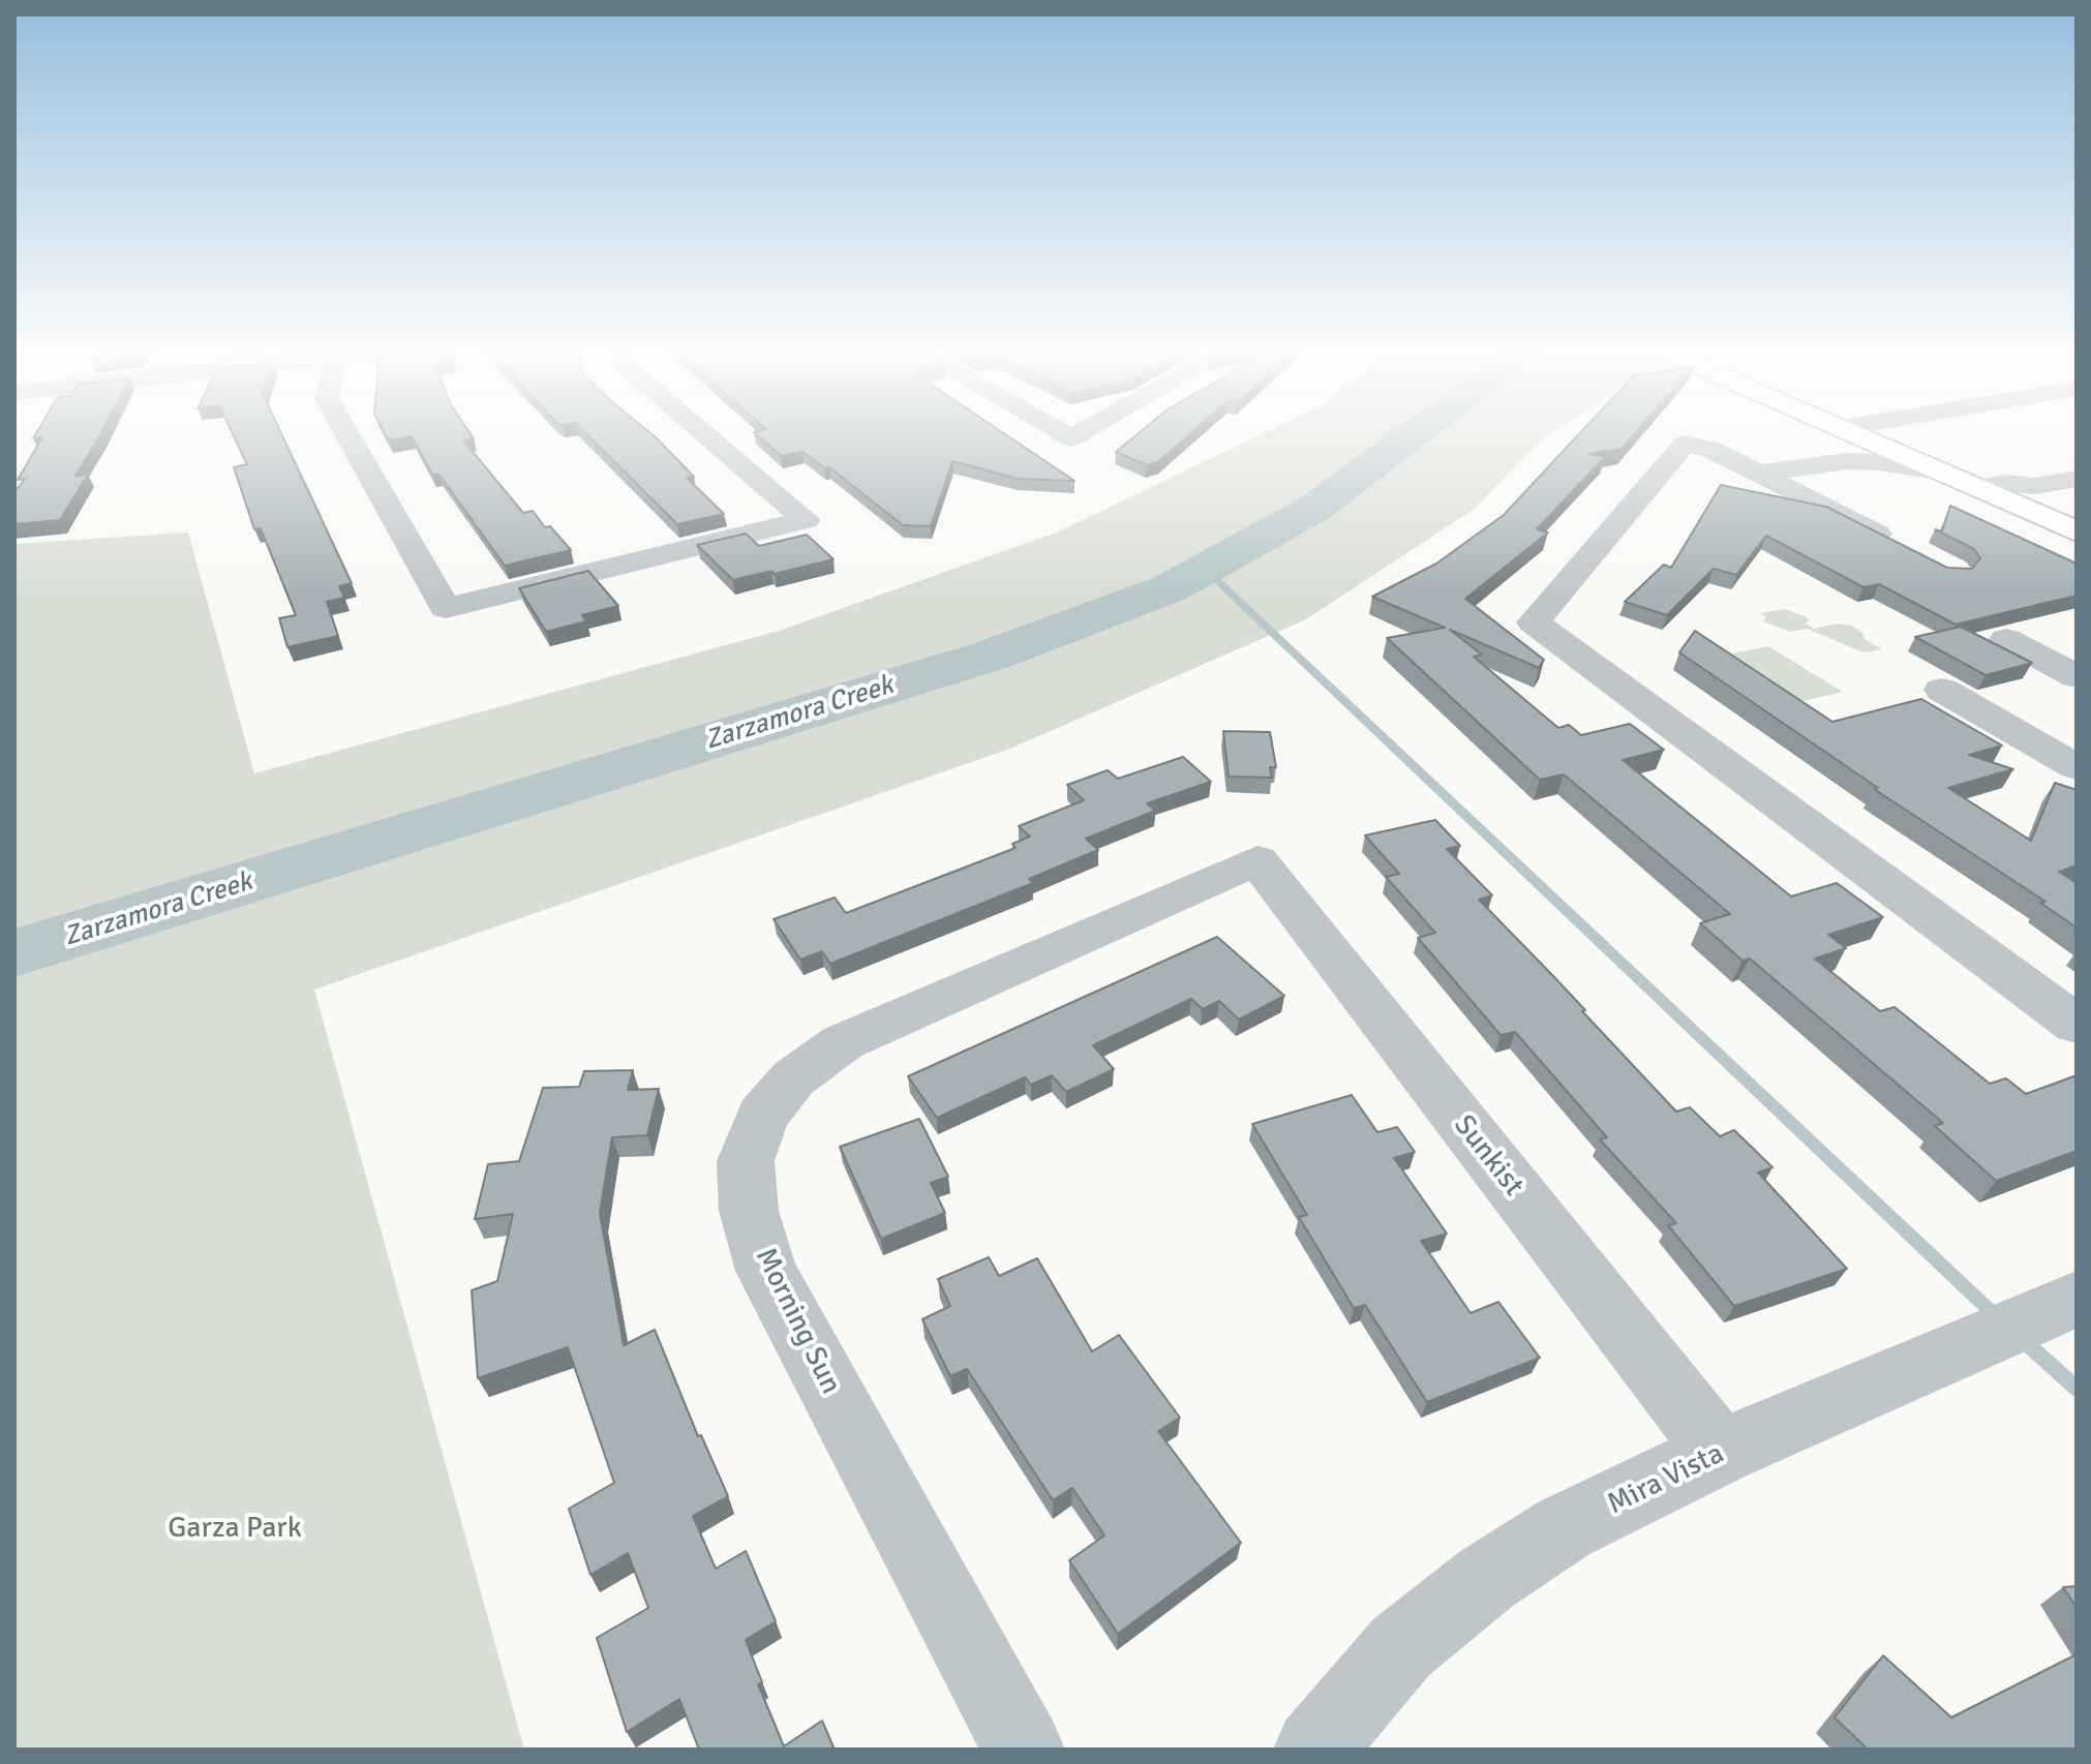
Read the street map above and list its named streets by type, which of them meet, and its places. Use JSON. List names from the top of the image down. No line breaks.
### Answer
{"streets":{"street":["Sunkist","Morning Sun","Mira Vista"]},"crossings":[["Sunkist","Morning Sun"],["Sunkist","Mira Vista"]],"water":["Zarzamora Creek"],"parks":["Garza Park"]}
